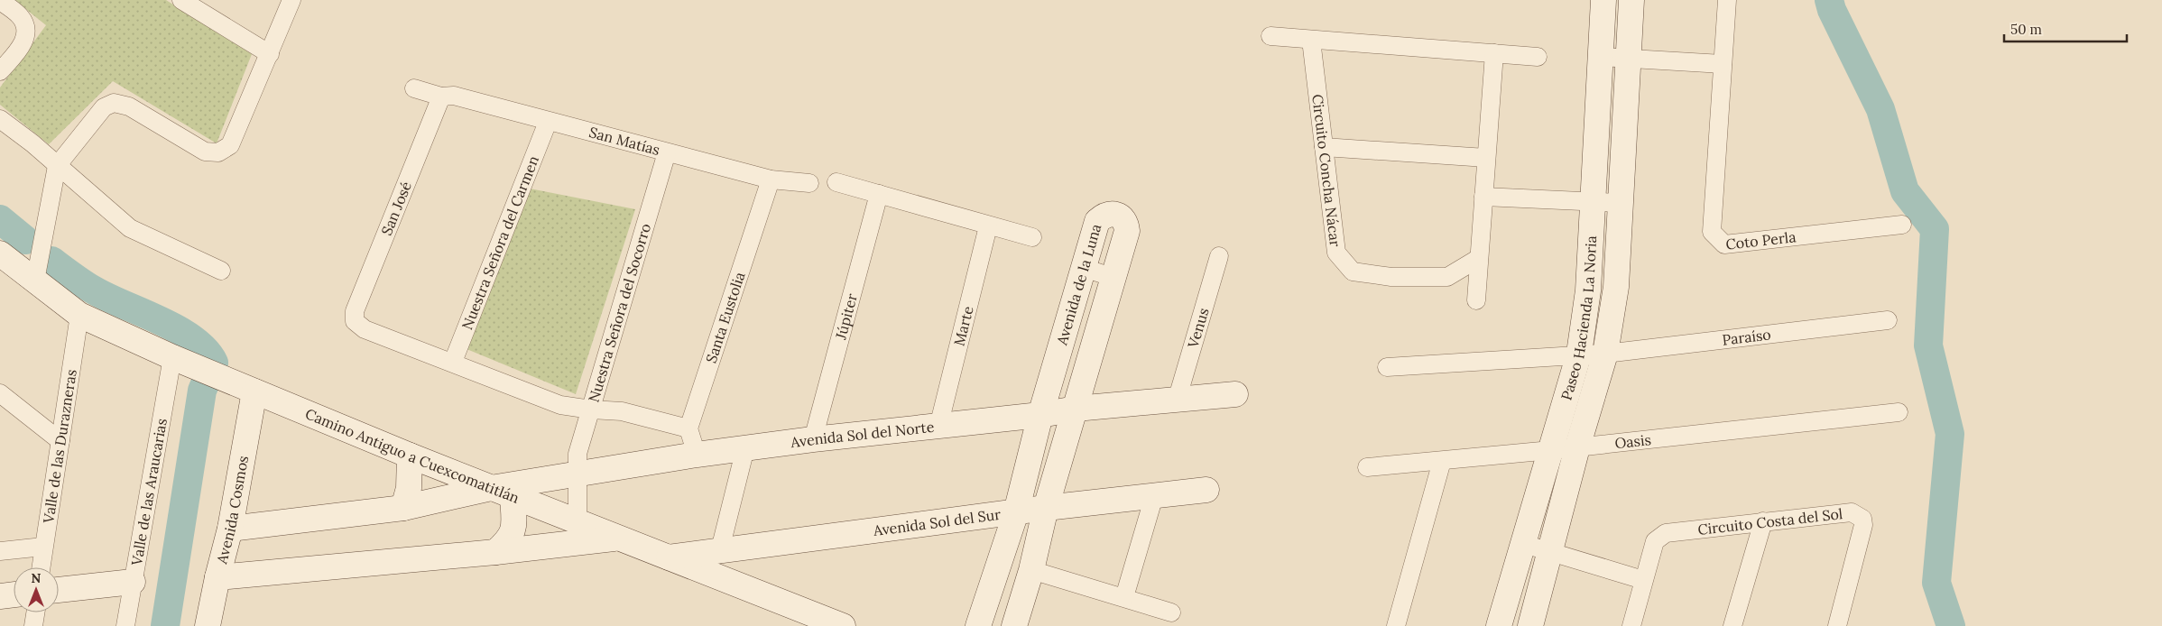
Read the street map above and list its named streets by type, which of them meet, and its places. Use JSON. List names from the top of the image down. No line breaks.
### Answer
{"streets":{"street":["San Matías","Circuito Concha Nácar","San José","Coto Perla","Nuestra Señora del Carmen","Avenida de la Luna","Nuestra Señora del Socorro","Júpiter","Santa Eustolia","Paseo Hacienda La Noria","Marte","Venus","Paraíso","Avenida Sol del Norte","Oasis","Valle de las Durazneras","Camino Antiguo a Cuexcomatitlán","Valle de las Araucarias","Avenida Cosmos","Circuito Costa del Sol","Avenida Sol del Sur"]},"crossings":[["San Matías","San José"],["San Matías","Nuestra Señora del Carmen"],["San Matías","Nuestra Señora del Socorro"],["San Matías","Santa Eustolia"],["San José","Nuestra Señora del Carmen"],["Avenida de la Luna","Avenida Sol del Norte"],["Avenida de la Luna","Avenida Sol del Sur"],["Nuestra Señora del Socorro","Avenida Sol del Norte"],["Nuestra Señora del Socorro","Camino Antiguo a Cuexcomatitlán"],["Júpiter","Avenida Sol del Norte"],["Paseo Hacienda La Noria","Paraíso"],["Paseo Hacienda La Noria","Oasis"],["Marte","Avenida Sol del Norte"],["Venus","Avenida Sol del Norte"],["Avenida Sol del Norte","Camino Antiguo a Cuexcomatitlán"],["Avenida Sol del Norte","Avenida Cosmos"],["Valle de las Durazneras","Camino Antiguo a Cuexcomatitlán"],["Camino Antiguo a Cuexcomatitlán","Valle de las Araucarias"],["Camino Antiguo a Cuexcomatitlán","Avenida Cosmos"],["Camino Antiguo a Cuexcomatitlán","Avenida Sol del Sur"]],"scale_bar":"50 m","north":"top"}
